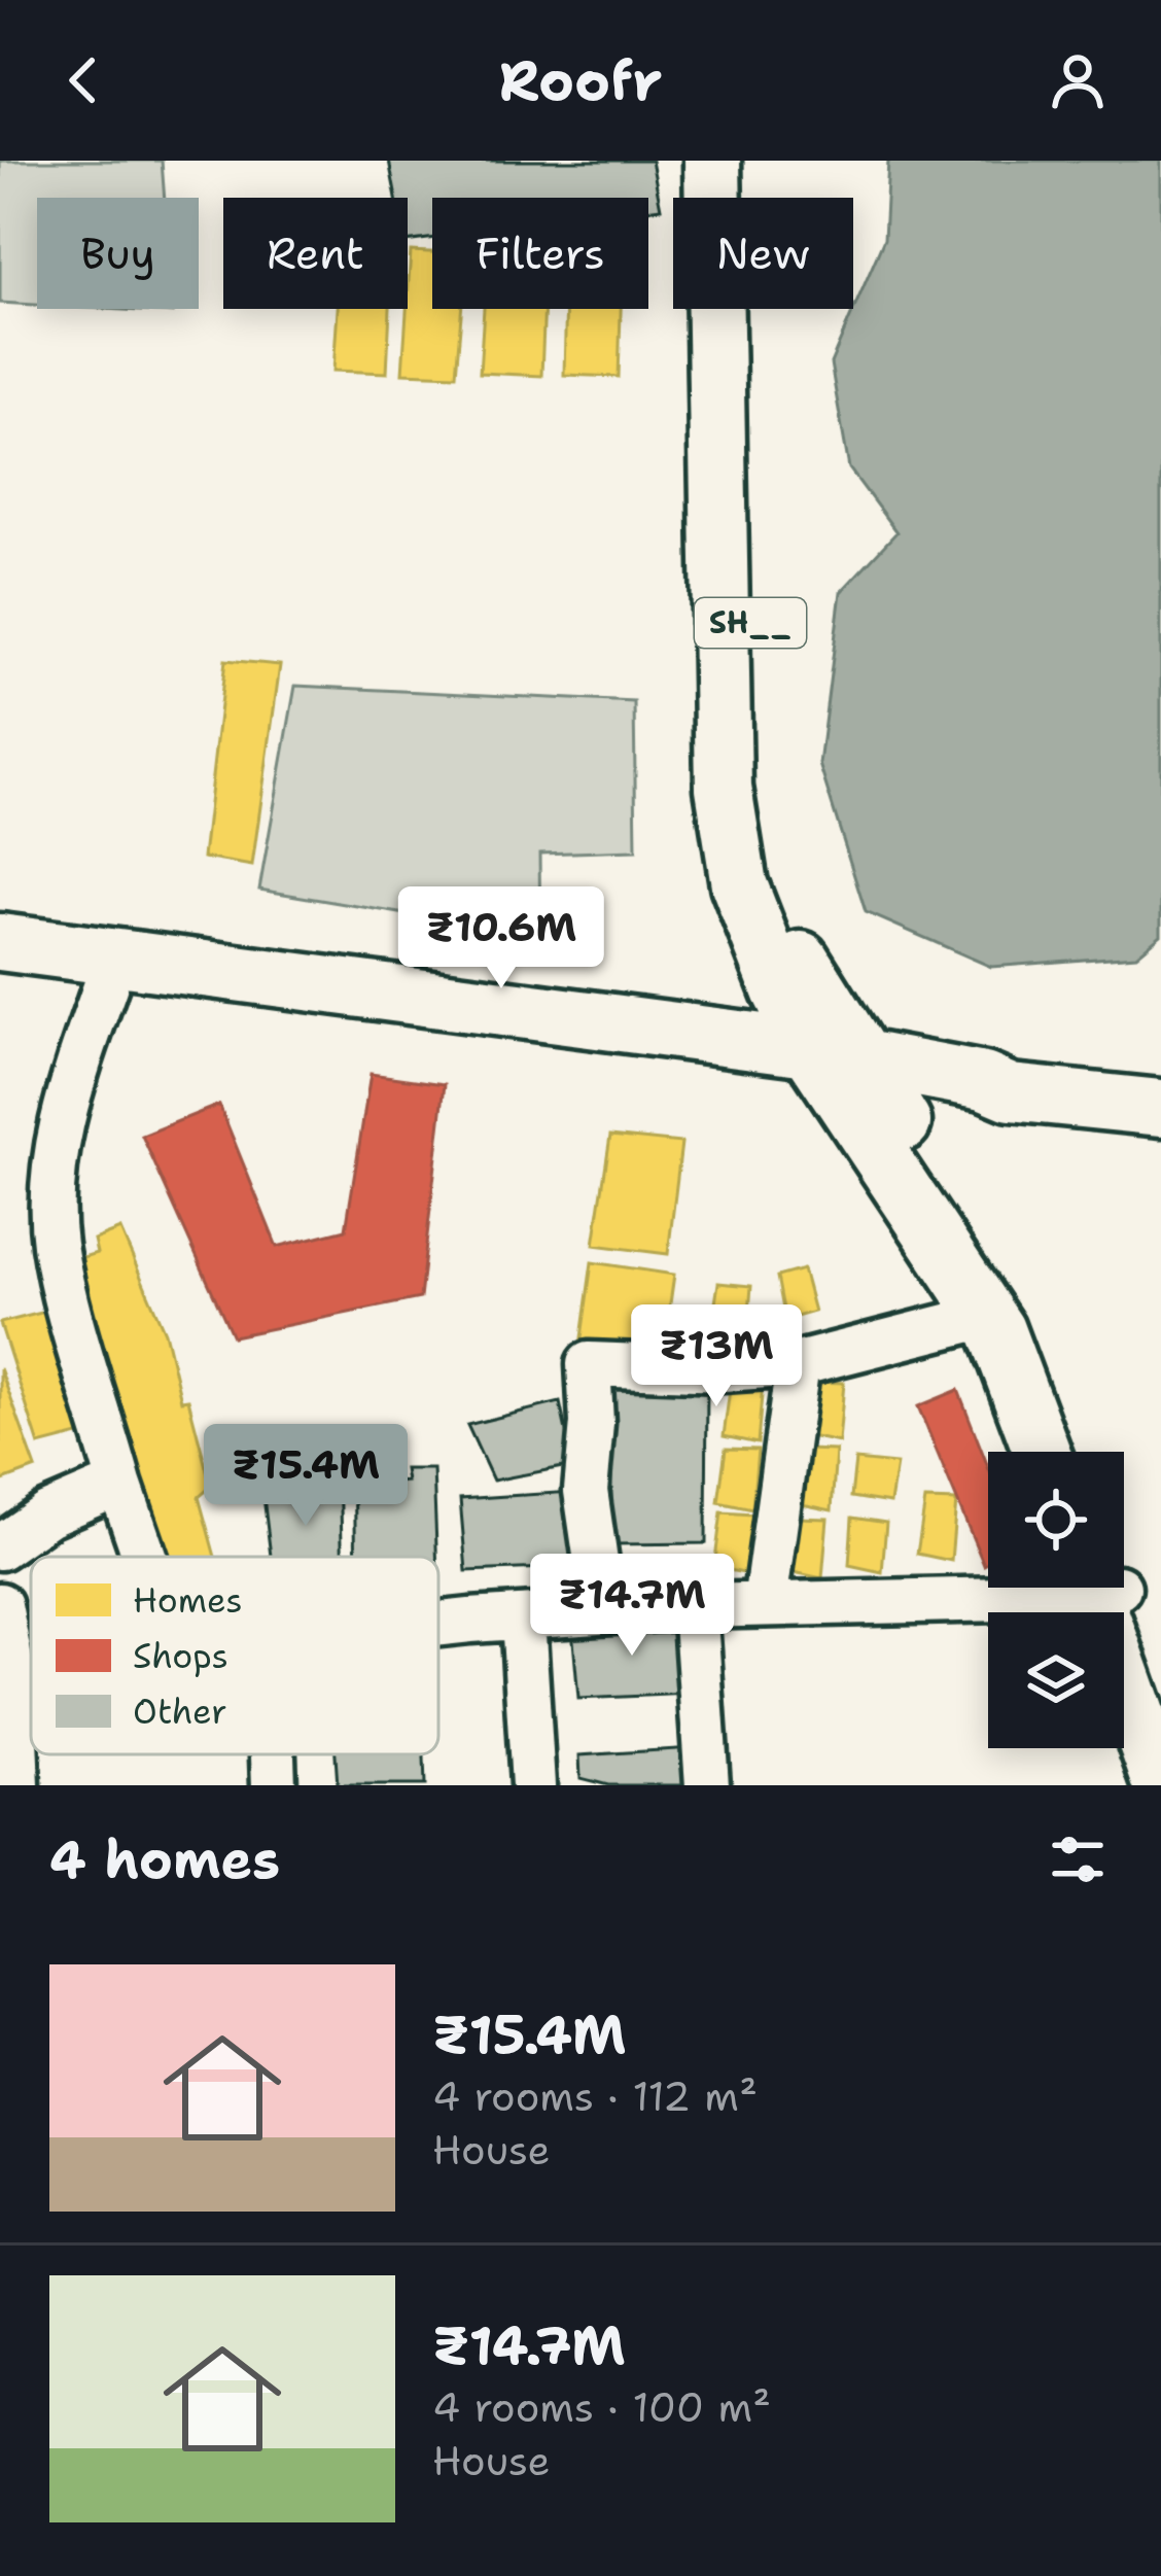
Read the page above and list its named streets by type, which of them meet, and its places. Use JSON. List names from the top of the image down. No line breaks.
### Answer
{"streets":{"main road":["SH__"]},"legend":["Homes","Shops","Other"],"page":{"header":"Roofr","chip":["Buy","Rent","Filters","New"],"price":["₹10.6M","₹13M","₹15.4M","₹14.7M"],"heading":"4 homes","list":[{"name":"₹15.4M","note":"4 rooms · 112 m² · House"},{"name":"₹14.7M","note":"4 rooms · 100 m² · House"}]}}
